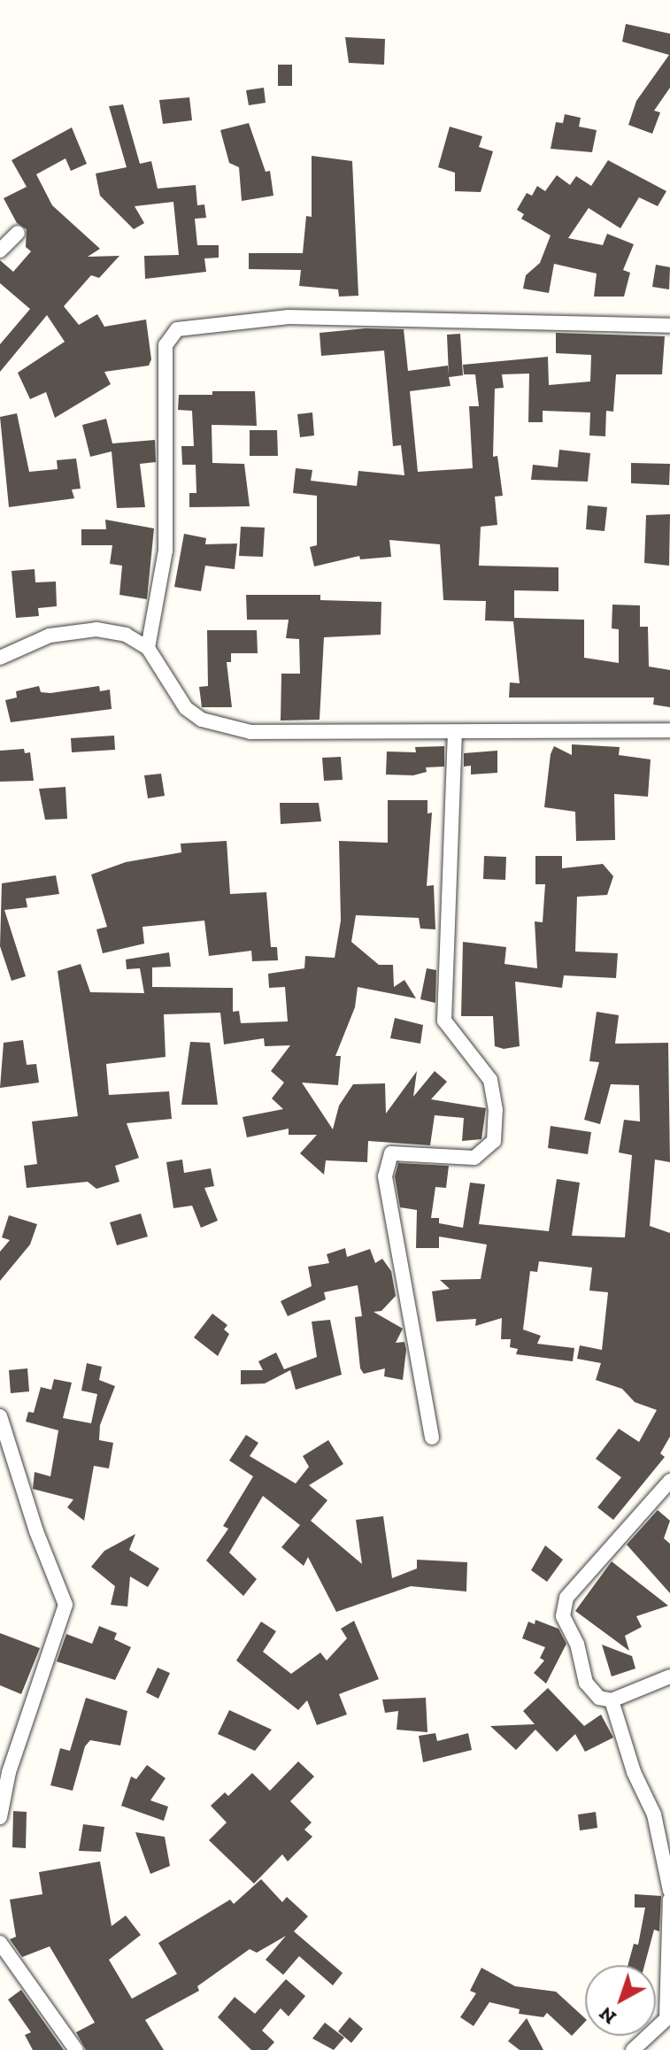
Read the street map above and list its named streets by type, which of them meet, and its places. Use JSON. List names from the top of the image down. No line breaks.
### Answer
{"north":"bottom left"}
